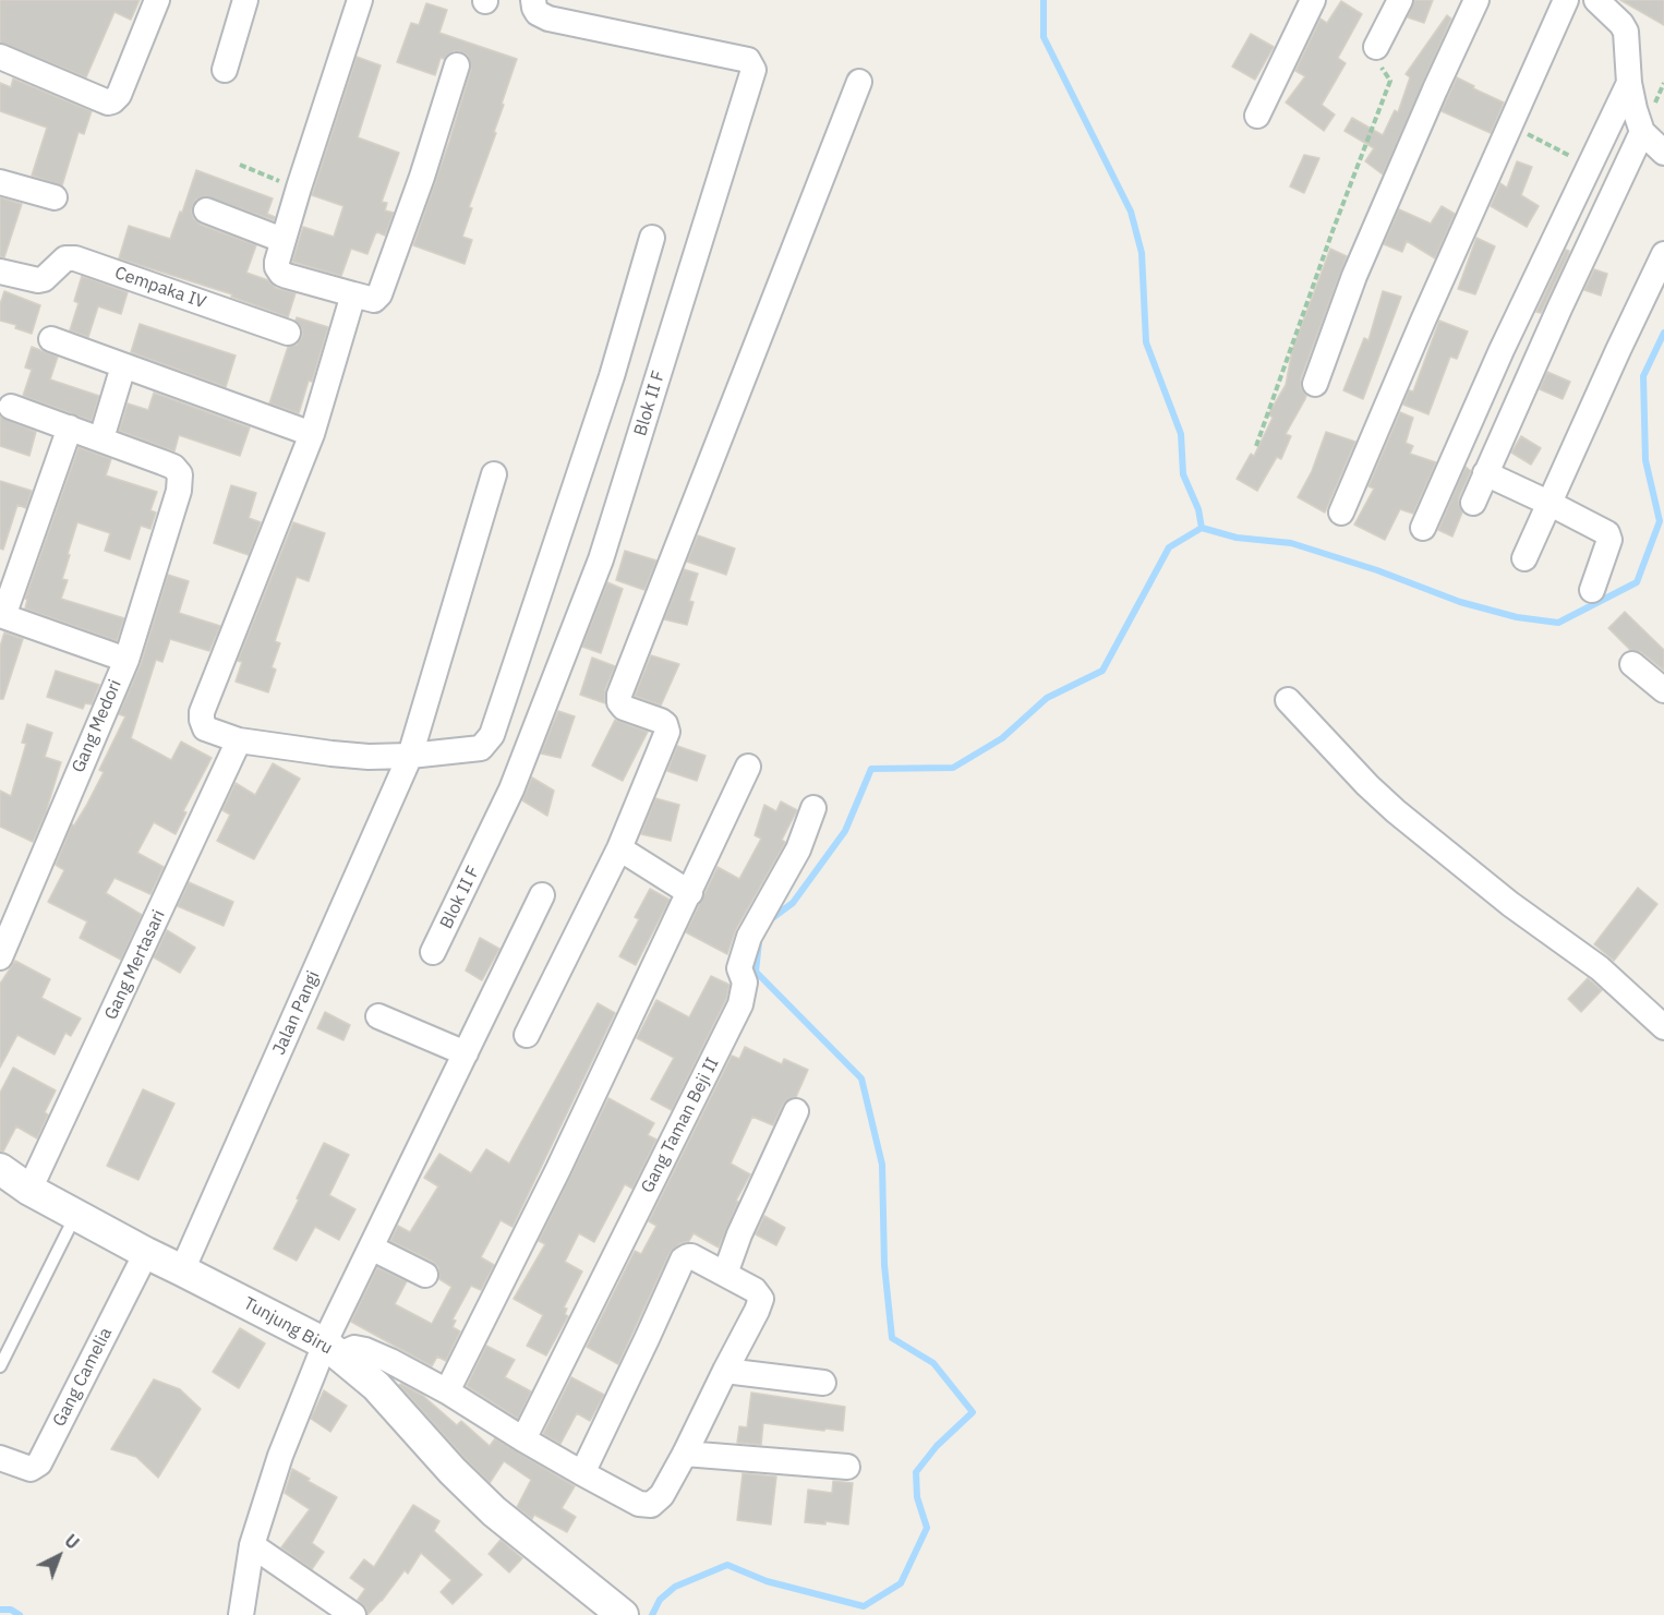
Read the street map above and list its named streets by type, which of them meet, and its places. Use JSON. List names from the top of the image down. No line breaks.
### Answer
{"streets":{"street":["Cempaka IV","Blok II F","Gang Medori","Gang Mertasari","Jalan Pangi","Gang Taman Beji II","Tunjung Biru","Gang Camelia"]},"crossings":[["Gang Mertasari","Tunjung Biru"],["Jalan Pangi","Tunjung Biru"],["Tunjung Biru","Gang Camelia"]],"north":"top right"}
